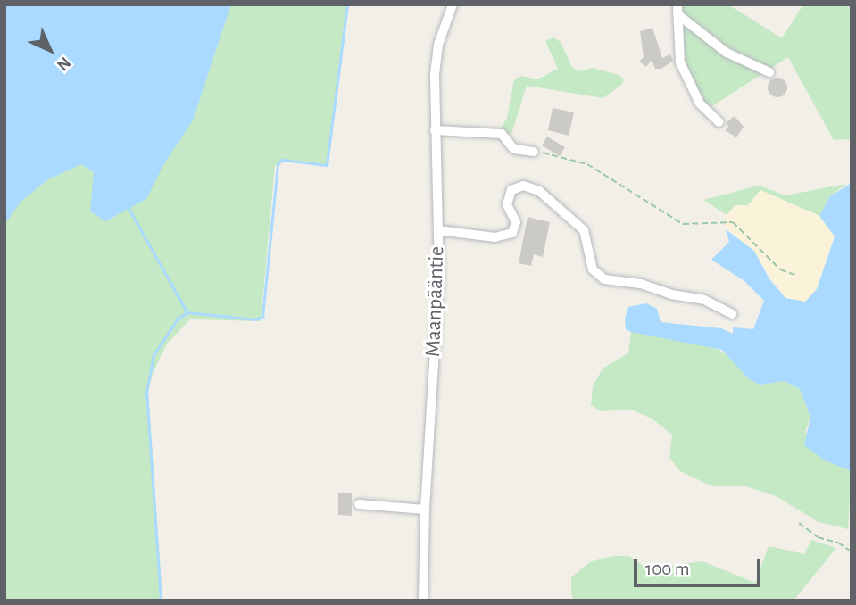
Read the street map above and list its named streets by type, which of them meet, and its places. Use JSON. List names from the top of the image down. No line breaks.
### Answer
{"streets":{"street":["Maanpääntie"]},"scale_bar":"100 m","north":"bottom right"}
